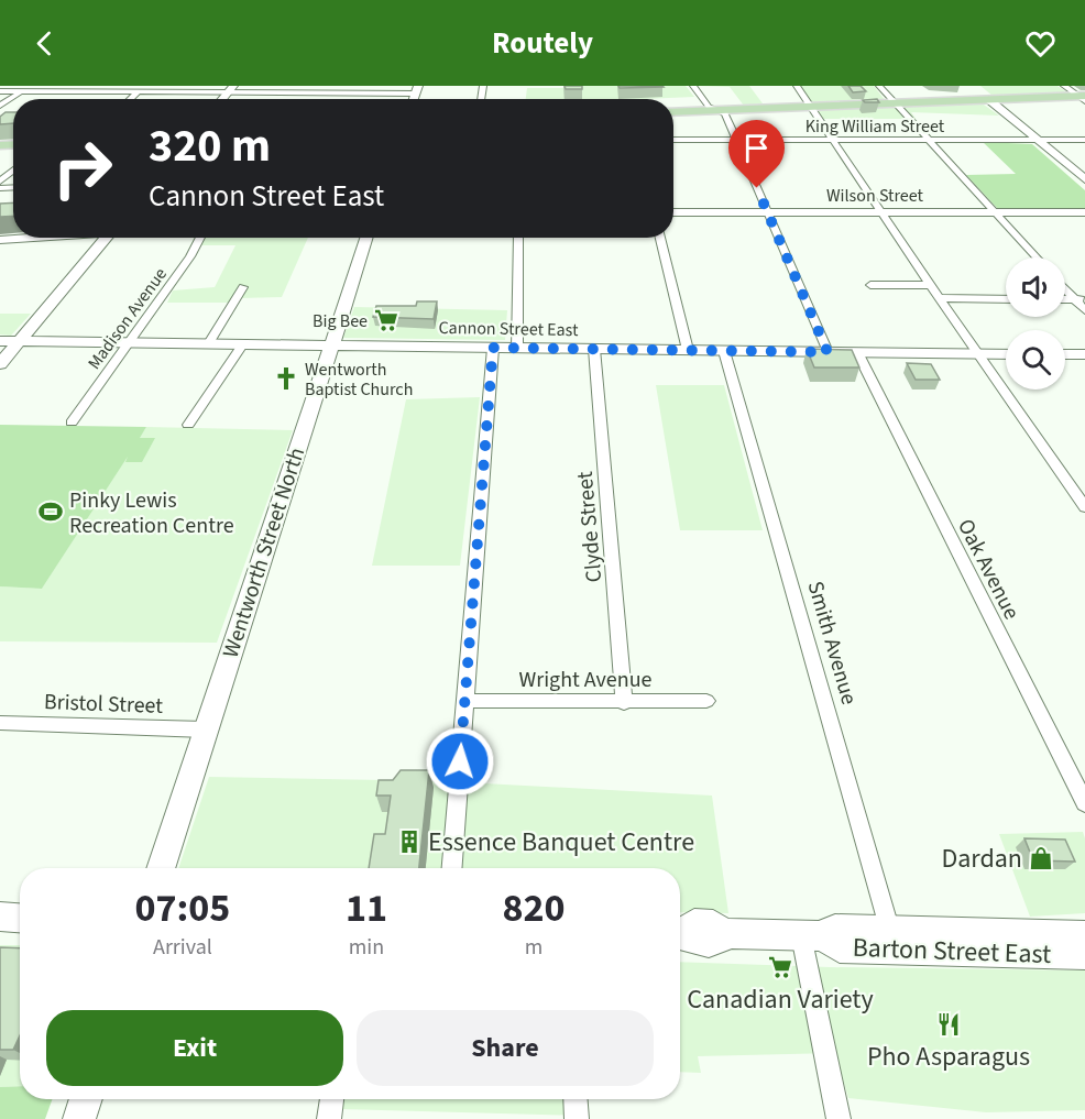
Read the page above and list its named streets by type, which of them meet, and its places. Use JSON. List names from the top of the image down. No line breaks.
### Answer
{"streets":{"main road":["Wilson Street","Cannon Street East","Wentworth Street North","Barton Street East"],"street":["King William Street","Madison Avenue","Clyde Street","Oak Avenue","Smith Avenue","Wright Avenue","Bristol Street"]},"crossings":[["Madison Avenue","Cannon Street East"],["Cannon Street East","Clyde Street"],["Cannon Street East","Wentworth Street North"],["Cannon Street East","Oak Avenue"],["Cannon Street East","Smith Avenue"],["Clyde Street","Wright Avenue"],["Wentworth Street North","Bristol Street"],["Smith Avenue","Barton Street East"]],"places":{"supermarket":["Big Bee","Canadian Variety"],"church":["Wentworth Baptist Church"],"sports":["Pinky Lewis Recreation Centre"],"building":["Essence Banquet Centre"],"shop":["Dardan"],"restaurant":["Pho Asparagus"]},"page":{"header":"Routely","turn":["320 m","Cannon Street East"],"eta":["07:05","Arrival","11","min","820","m"],"buttons":["Exit","Share"]}}
